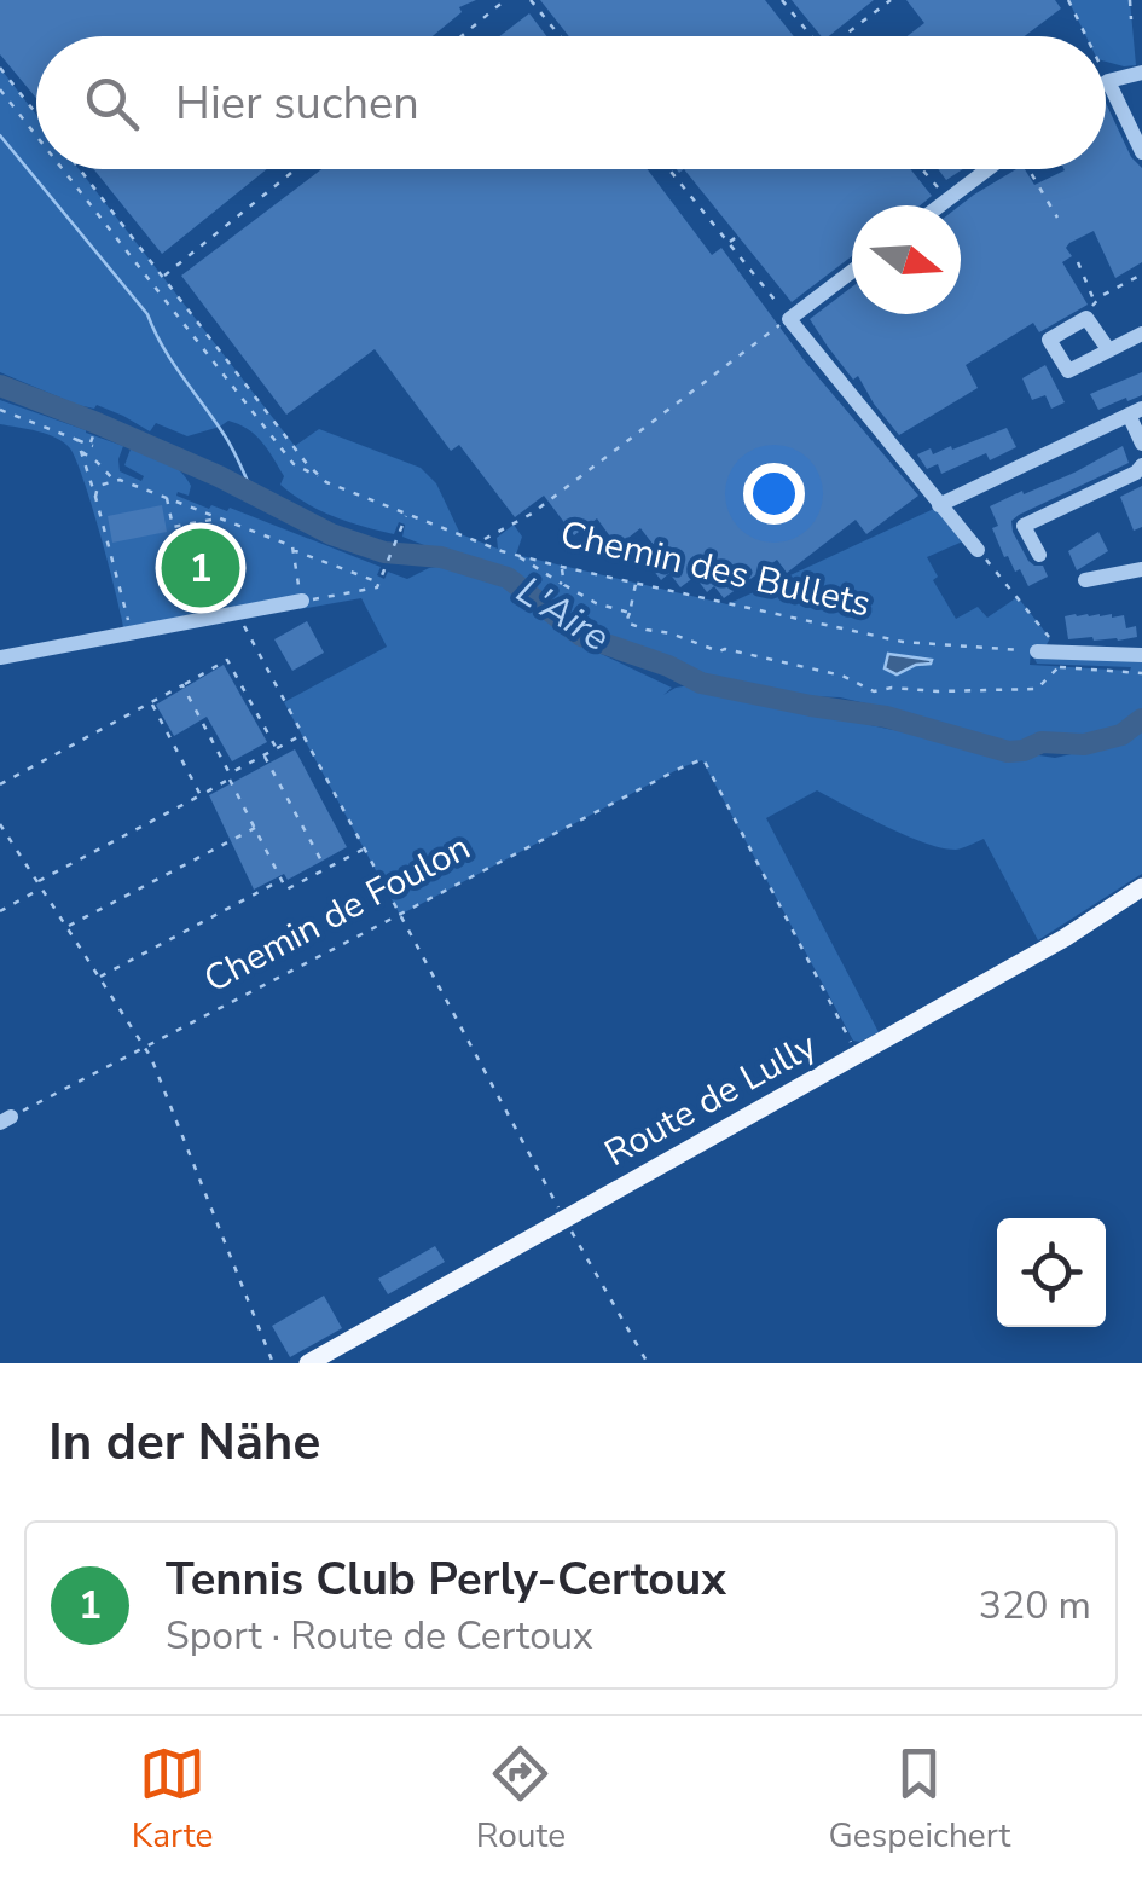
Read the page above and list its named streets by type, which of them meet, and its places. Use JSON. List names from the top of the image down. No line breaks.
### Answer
{"streets":{"main road":["Route de Lully"],"path":["Chemin des Bullets","Chemin de Foulon"]},"water":["L'Aire"],"north":"right","page":{"search":"Hier suchen","pins":"1","heading":"In der Nähe","list":[{"mark":"1","name":"Tennis Club Perly-Certoux","note":"Sport · Route de Certoux","value":"320 m"}],"nav":["Karte","Route","Gespeichert"]}}
